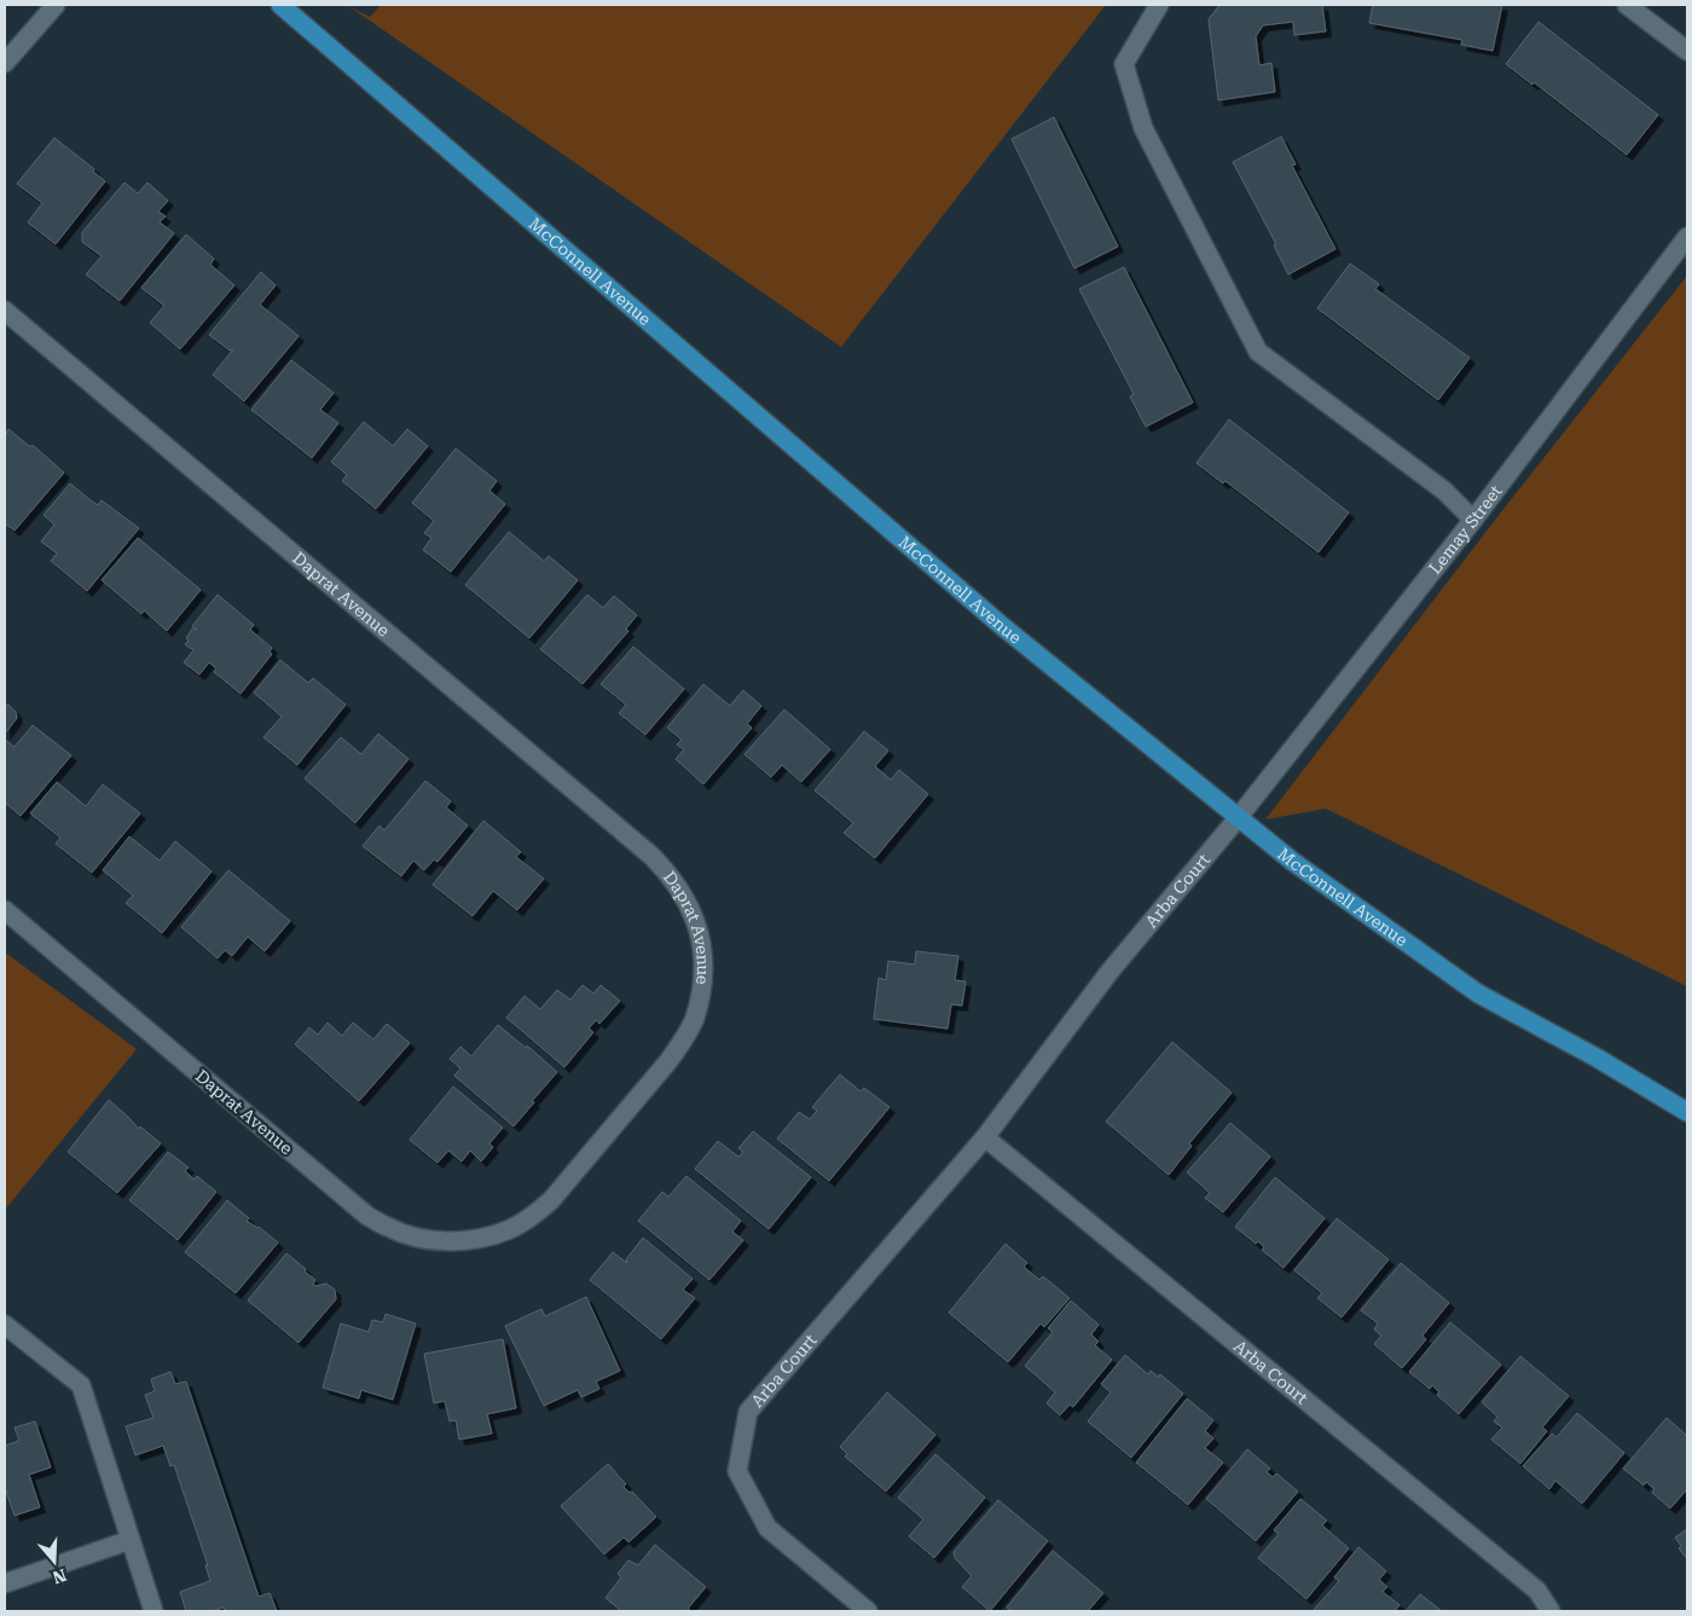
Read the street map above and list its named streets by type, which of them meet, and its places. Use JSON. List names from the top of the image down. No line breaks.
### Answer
{"streets":{"main road":["McConnell Avenue"],"street":["Lemay Street","Daprat Avenue","Arba Court"]},"crossings":[["McConnell Avenue","Lemay Street"],["McConnell Avenue","Arba Court"],["Lemay Street","Arba Court"]],"north":"bottom"}
